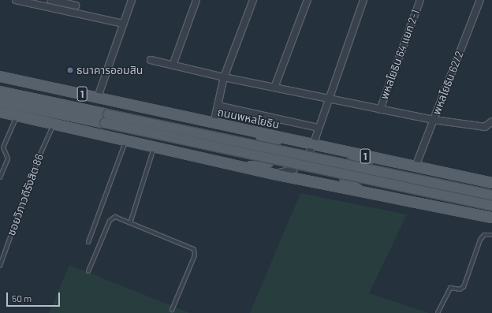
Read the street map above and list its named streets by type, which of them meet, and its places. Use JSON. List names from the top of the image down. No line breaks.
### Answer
{"streets":{"main road":["1","ถนนพหลโยธิน"],"street":["พหลโยธิน 64 แยก 2-1","พหลโยธิน 62/2"],"lane":["ซอยวิภาวดีรังสิต 86"]},"crossings":[["พหลโยธิน 62/2","ถนนพหลโยธิน"]],"places":["ธนาคารออมสิน"],"scale_bar":"50 m"}
